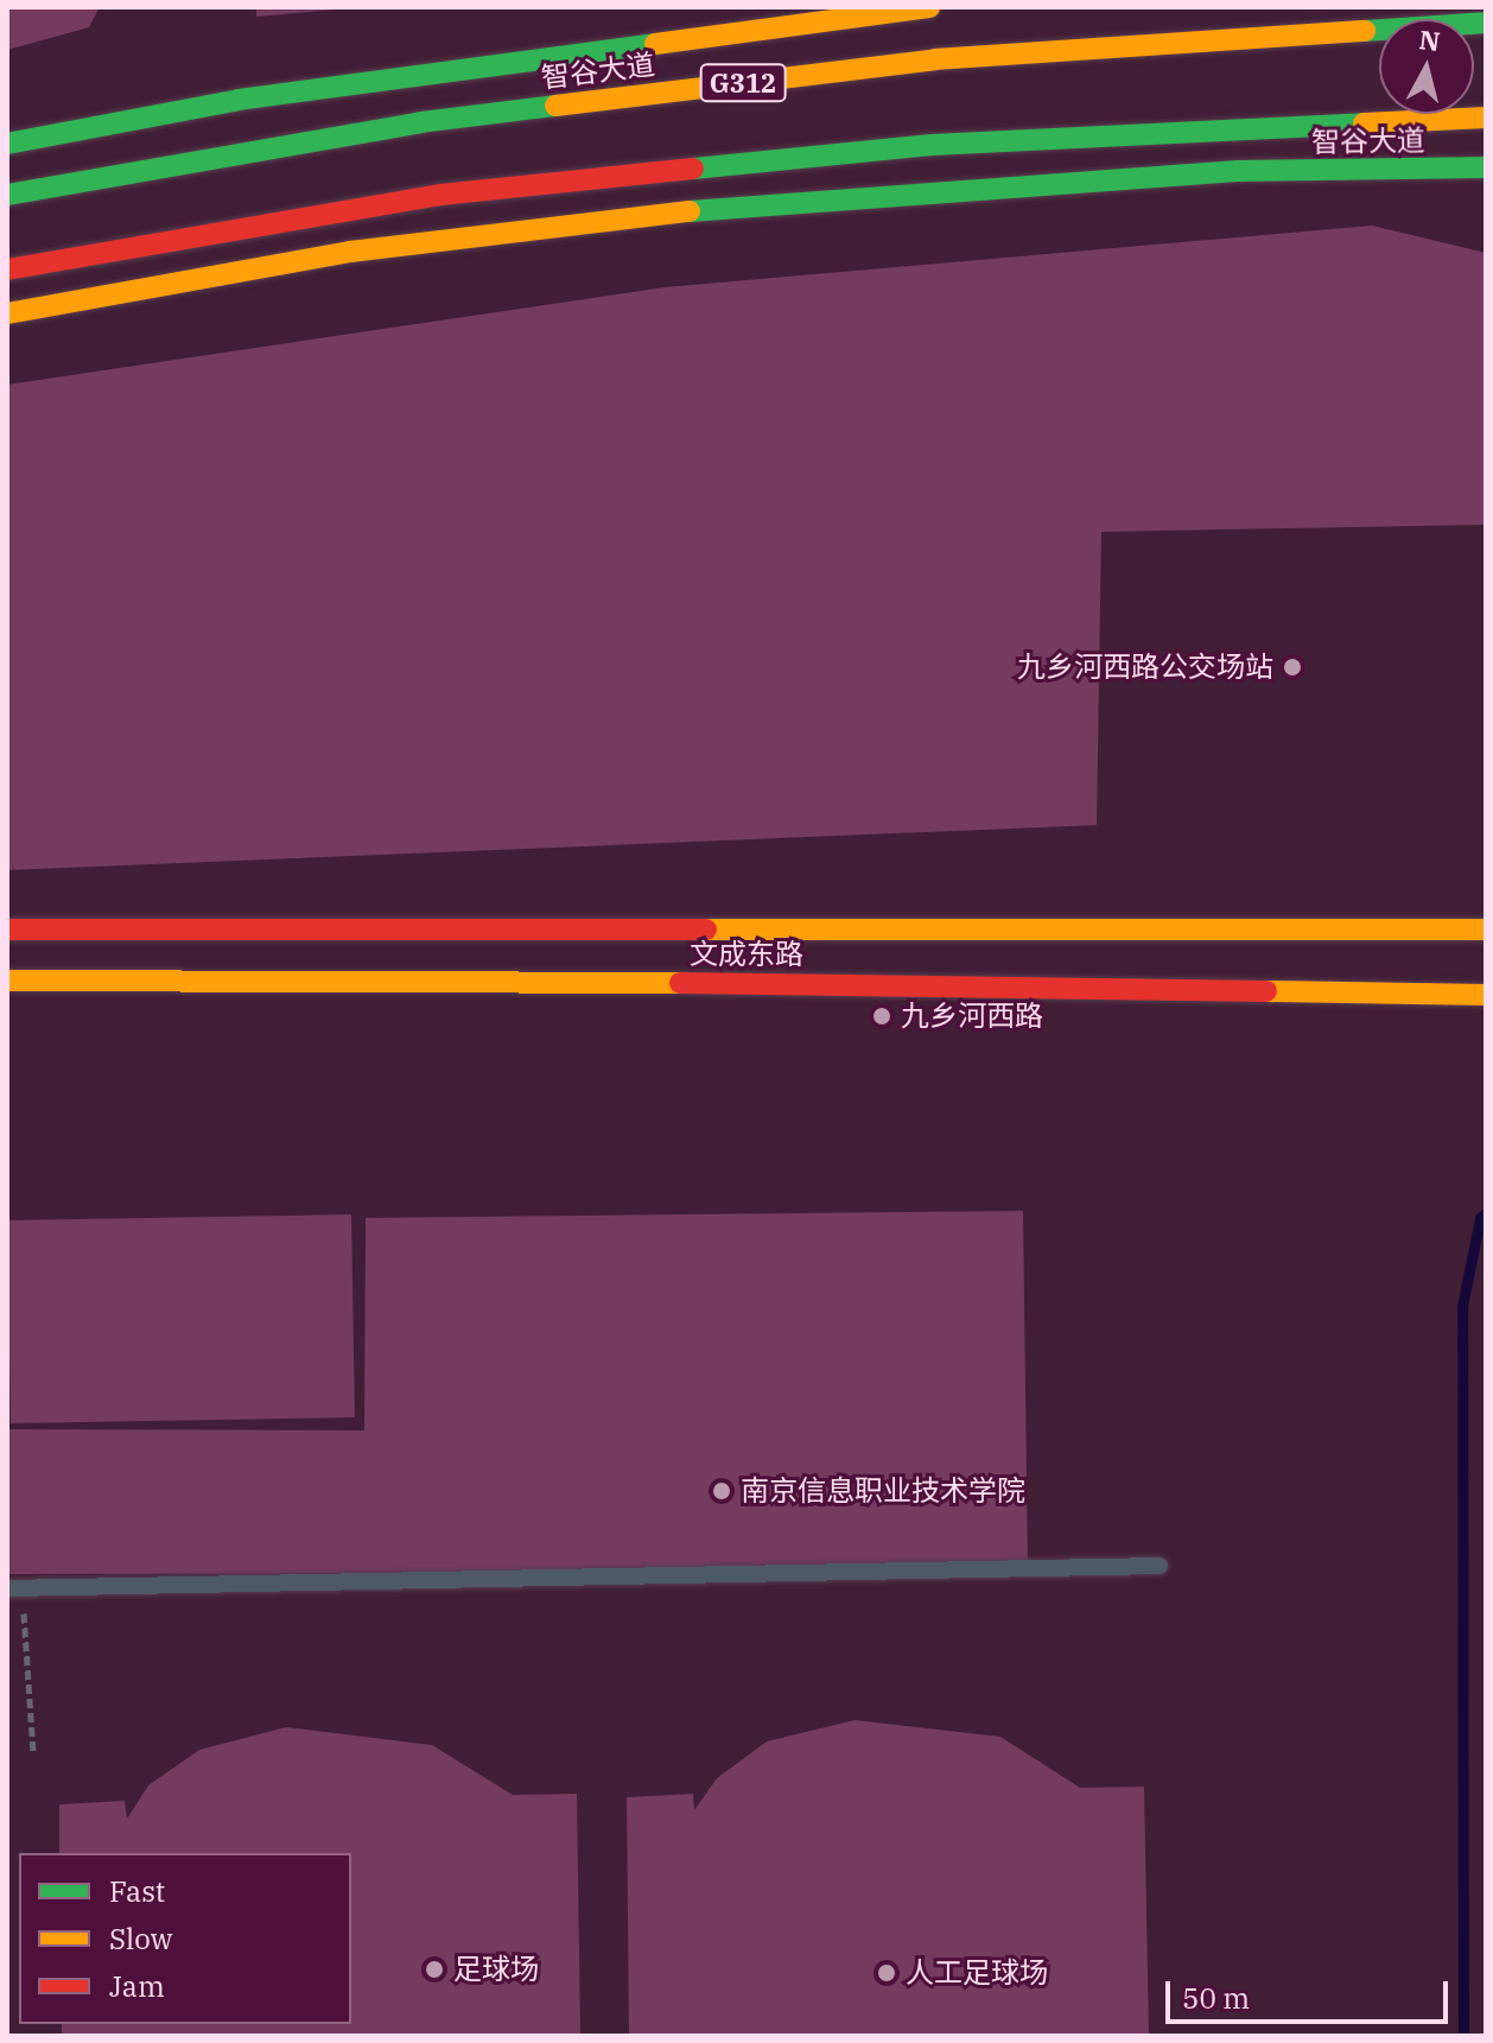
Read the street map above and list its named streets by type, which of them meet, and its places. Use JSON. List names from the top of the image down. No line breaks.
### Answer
{"streets":{"main road":["智谷大道","G312","文成东路"]},"places":["九乡河西路公交场站","九乡河西路","南京信息职业技术学院","足球场","人工足球场"],"legend":["Fast","Slow","Jam"],"scale_bar":"50 m","north":"top"}
